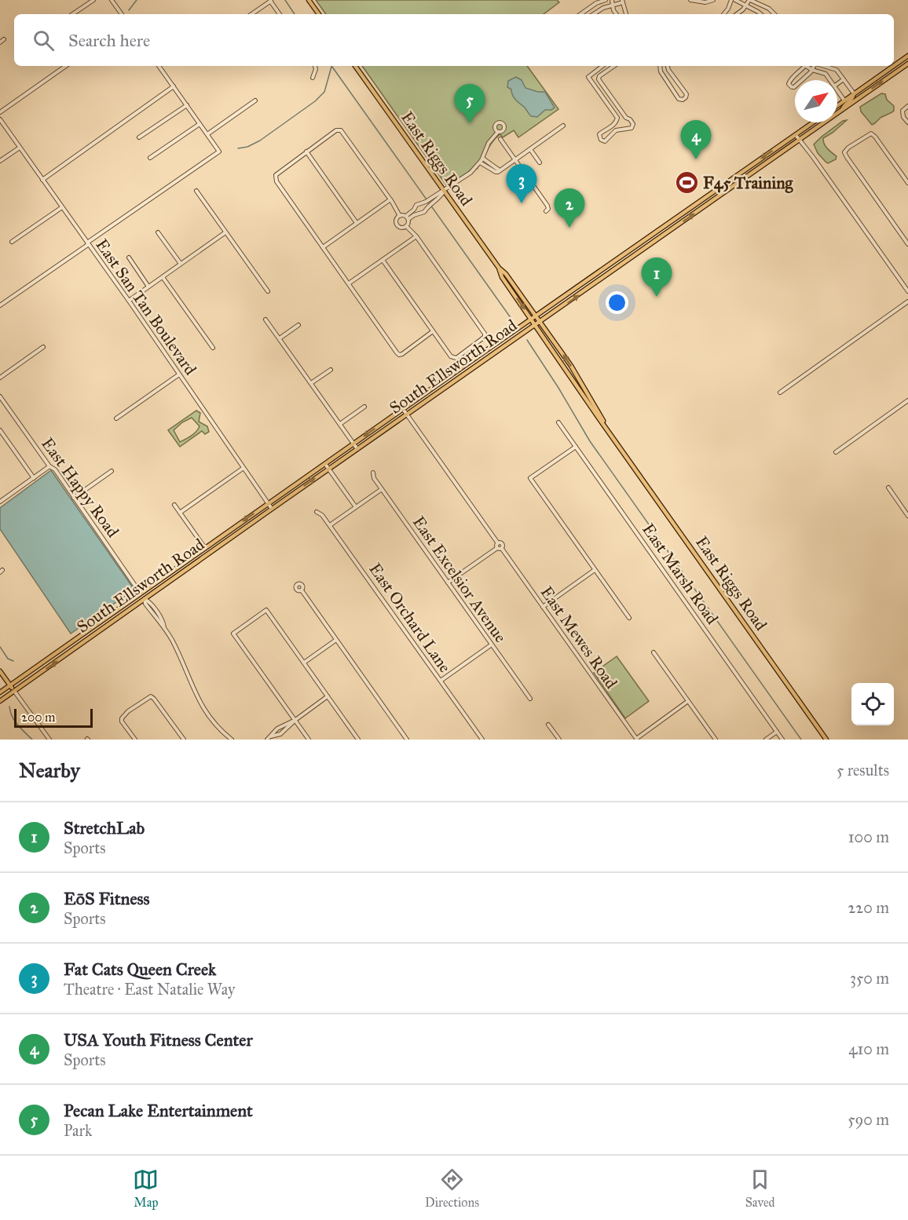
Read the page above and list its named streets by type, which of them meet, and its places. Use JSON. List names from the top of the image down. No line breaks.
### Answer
{"streets":{"main road":["East Riggs Road","South Ellsworth Road"],"street":["East San Tan Boulevard","East Happy Road","East Marsh Road","East Excelsior Avenue","East Orchard Lane","East Mewes Road"]},"crossings":[["East Riggs Road","South Ellsworth Road"],["East San Tan Boulevard","South Ellsworth Road"],["South Ellsworth Road","East Happy Road"],["South Ellsworth Road","East Mewes Road"]],"places":{"sports":["F45 Training"]},"scale_bar":"200 m","north":"top right","page":{"search":"Search here","pins":["5","4","3","2","1"],"scale":"200 m","heading":["Nearby","5 results"],"list":[{"mark":"1","name":"StretchLab","note":"Sports","value":"100 m"},{"mark":"2","name":"EōS Fitness","note":"Sports","value":"220 m"},{"mark":"3","name":"Fat Cats Queen Creek","note":"Theatre · East Natalie Way","value":"350 m"},{"mark":"4","name":"USA Youth Fitness Center","note":"Sports","value":"410 m"},{"mark":"5","name":"Pecan Lake Entertainment","note":"Park","value":"590 m"}],"nav":["Map","Directions","Saved"]}}
